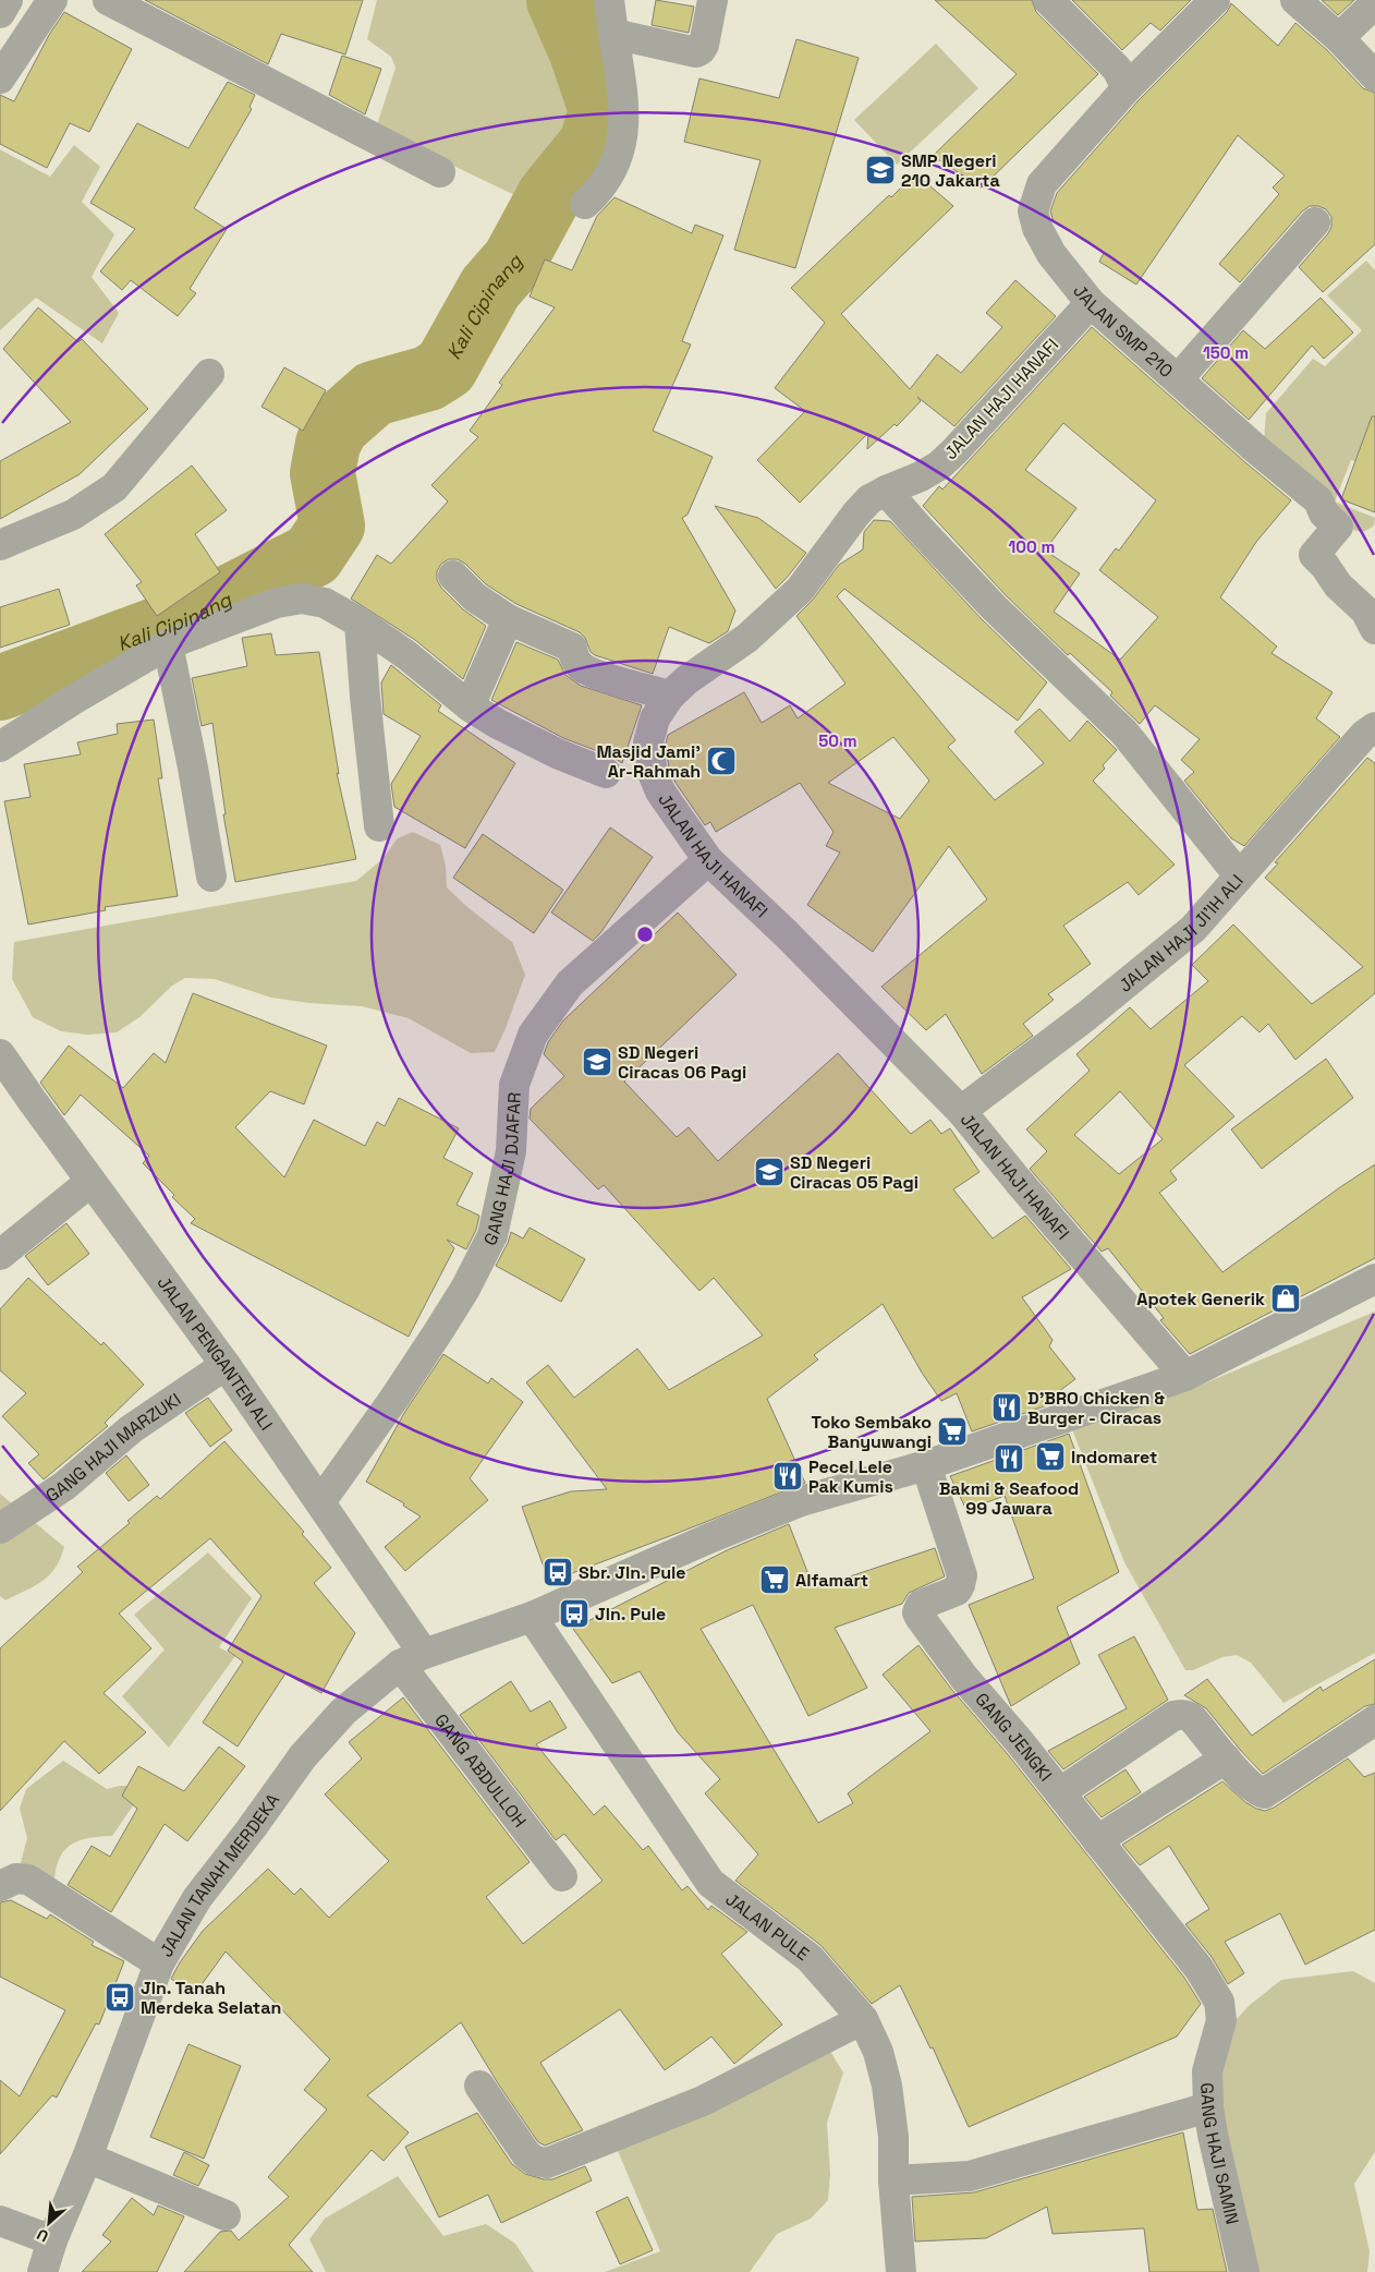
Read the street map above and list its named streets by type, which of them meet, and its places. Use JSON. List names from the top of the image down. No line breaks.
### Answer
{"streets":{"street":["JALAN SMP 210","JALAN HAJI HANAFI","JALAN HAJI JI'IH ALI","GANG HAJI DJAFAR","JALAN PENGANTEN ALI","GANG HAJI MARZUKI","GANG JENGKI","GANG ABDULLOH","JALAN TANAH MERDEKA","JALAN PULE","GANG HAJI SAMIN"]},"crossings":[["JALAN SMP 210","JALAN HAJI HANAFI"],["JALAN HAJI HANAFI","JALAN HAJI JI'IH ALI"],["JALAN HAJI HANAFI","GANG HAJI DJAFAR"],["GANG HAJI DJAFAR","JALAN PENGANTEN ALI"],["JALAN PENGANTEN ALI","GANG HAJI MARZUKI"],["JALAN PENGANTEN ALI","GANG ABDULLOH"],["JALAN PENGANTEN ALI","JALAN TANAH MERDEKA"],["GANG JENGKI","GANG HAJI SAMIN"],["GANG ABDULLOH","JALAN TANAH MERDEKA"]],"water":["Kali Cipinang"],"places":{"school or university":["SMP Negeri 210 Jakarta","SD Negeri Ciracas 06 Pagi","SD Negeri Ciracas 05 Pagi"],"mosque":["Masjid Jami' Ar-Rahmah"],"shop":["Apotek Generik"],"restaurant":["D'BRO Chicken & Burger - Ciracas","Bakmi & Seafood 99 Jawara","Pecel Lele Pak Kumis"],"supermarket":["Toko Sembako Banyuwangi","Indomaret","Alfamart"],"bus stop":["Sbr. Jln. Pule","Jln. Pule","Jln. Tanah Merdeka Selatan"]},"north":"bottom left","rings":["150 m","100 m","50 m"]}
